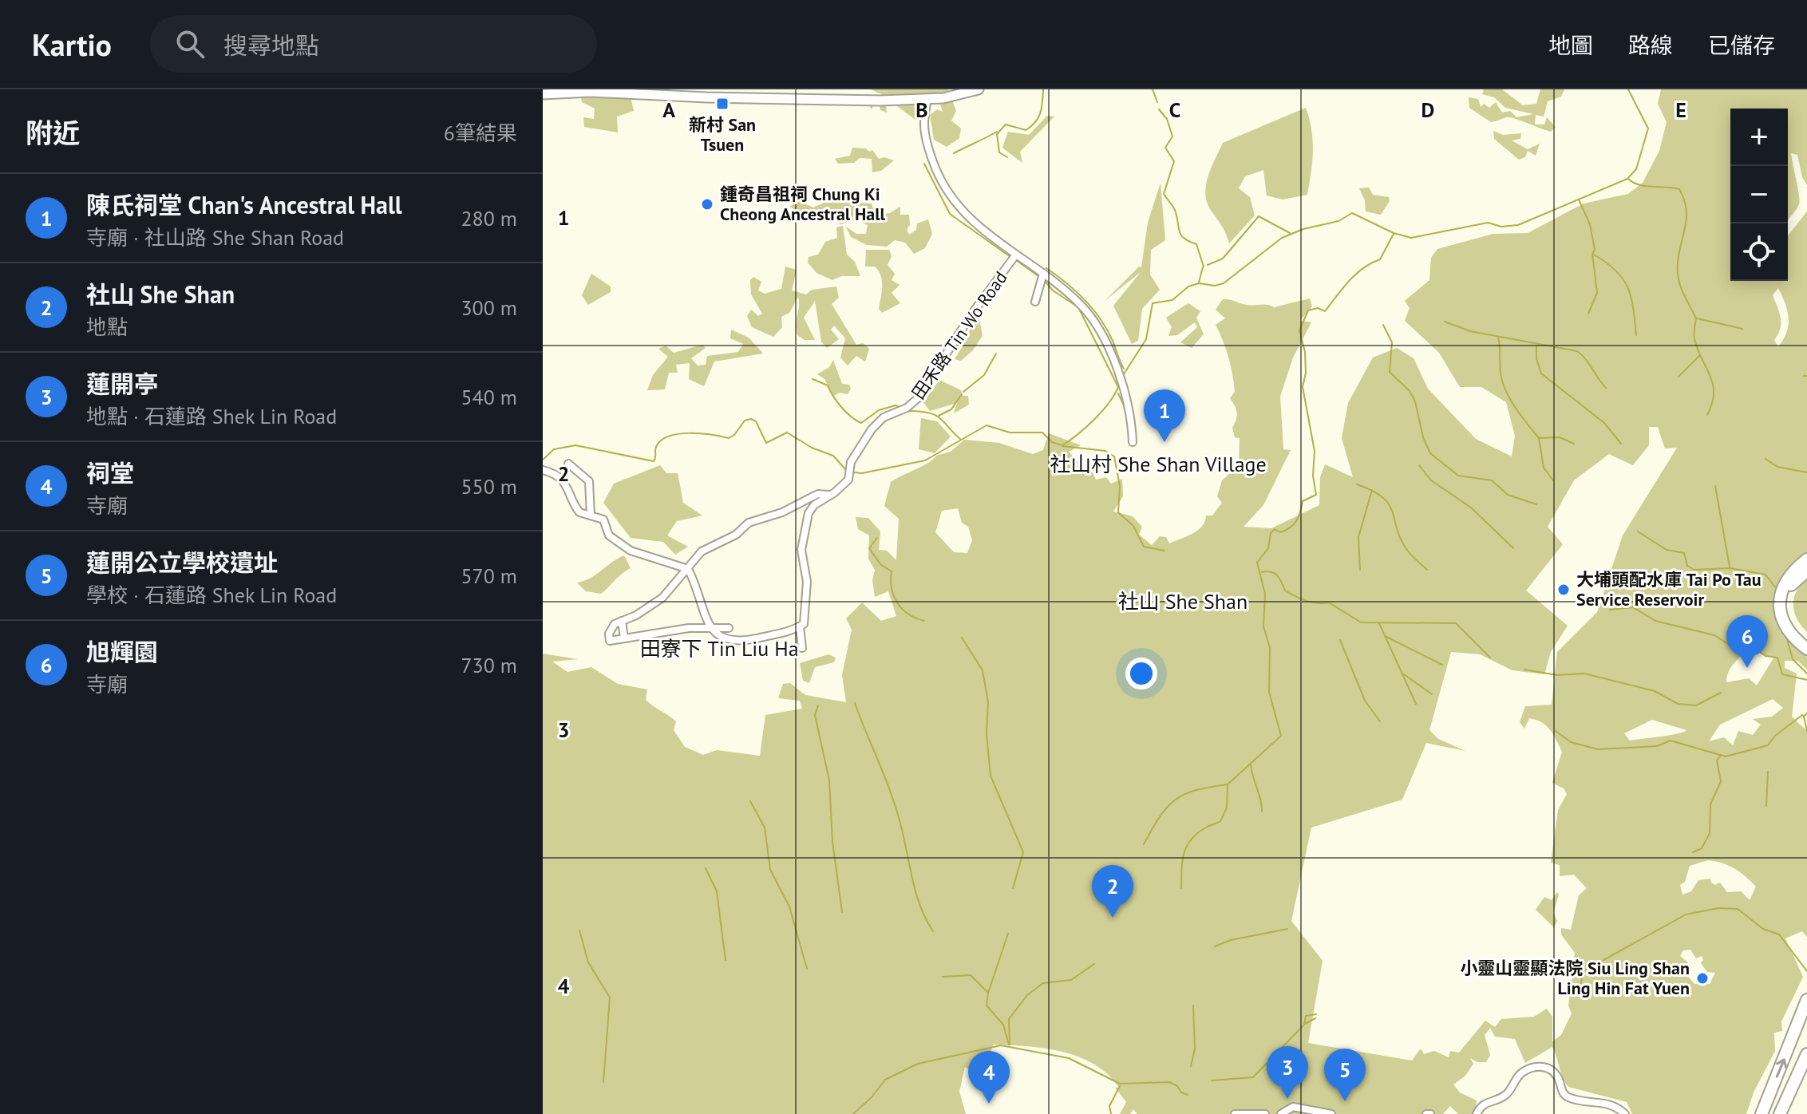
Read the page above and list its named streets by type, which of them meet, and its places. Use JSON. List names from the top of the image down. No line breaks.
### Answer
{"streets":{"street":["田禾路 Tin Wo Road"]},"districts":["社山村 She Shan Village","社山 She Shan","田寮下 Tin Liu Ha"],"places":{"transit":["新村 San Tsuen"],"other":["鍾奇昌祖祠 Chung Ki Cheong Ancestral Hall","大埔頭配水庫 Tai Po Tau Service Reservoir","小靈山靈顯法院 Siu Ling Shan Ling Hin Fat Yuen"]},"page":{"header":"Kartio","search":"搜尋地點","nav":["地圖","路線","已儲存"],"heading":["附近","6筆結果"],"map_buttons":["+","−"],"list":[{"mark":"1","name":"陳氏祠堂 Chan's Ancestral Hall","note":"寺廟 · 社山路 She Shan Road","value":"280 m"},{"mark":"2","name":"社山 She Shan","note":"地點","value":"300 m"},{"mark":"3","name":"蓮開亭","note":"地點 · 石蓮路 Shek Lin Road","value":"540 m"},{"mark":"4","name":"祠堂","note":"寺廟","value":"550 m"},{"mark":"5","name":"蓮開公立學校遺址","note":"學校 · 石蓮路 Shek Lin Road","value":"570 m"},{"mark":"6","name":"旭輝園","note":"寺廟","value":"730 m"}],"pins":["1","6","2","3","5","4"]},"grid":{"columns":["A","B","C","D","E"],"rows":["1","2","3","4"]}}
